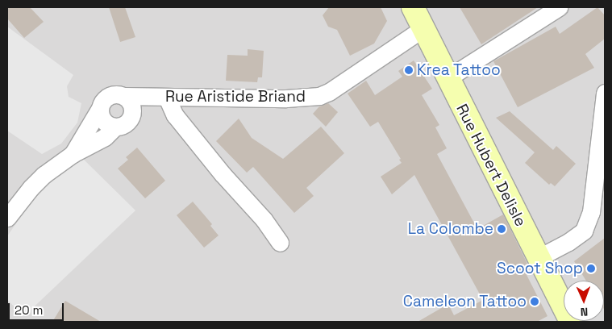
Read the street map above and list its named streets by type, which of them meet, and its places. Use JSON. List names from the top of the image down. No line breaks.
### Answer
{"streets":{"main road":["Rue Hubert Delisle"],"street":["Rue Aristide Briand"]},"crossings":[["Rue Aristide Briand","Rue Hubert Delisle"]],"places":["Krea Tattoo","La Colombe","Scoot Shop","Cameleon Tattoo"],"scale_bar":"20 m","north":"bottom"}
